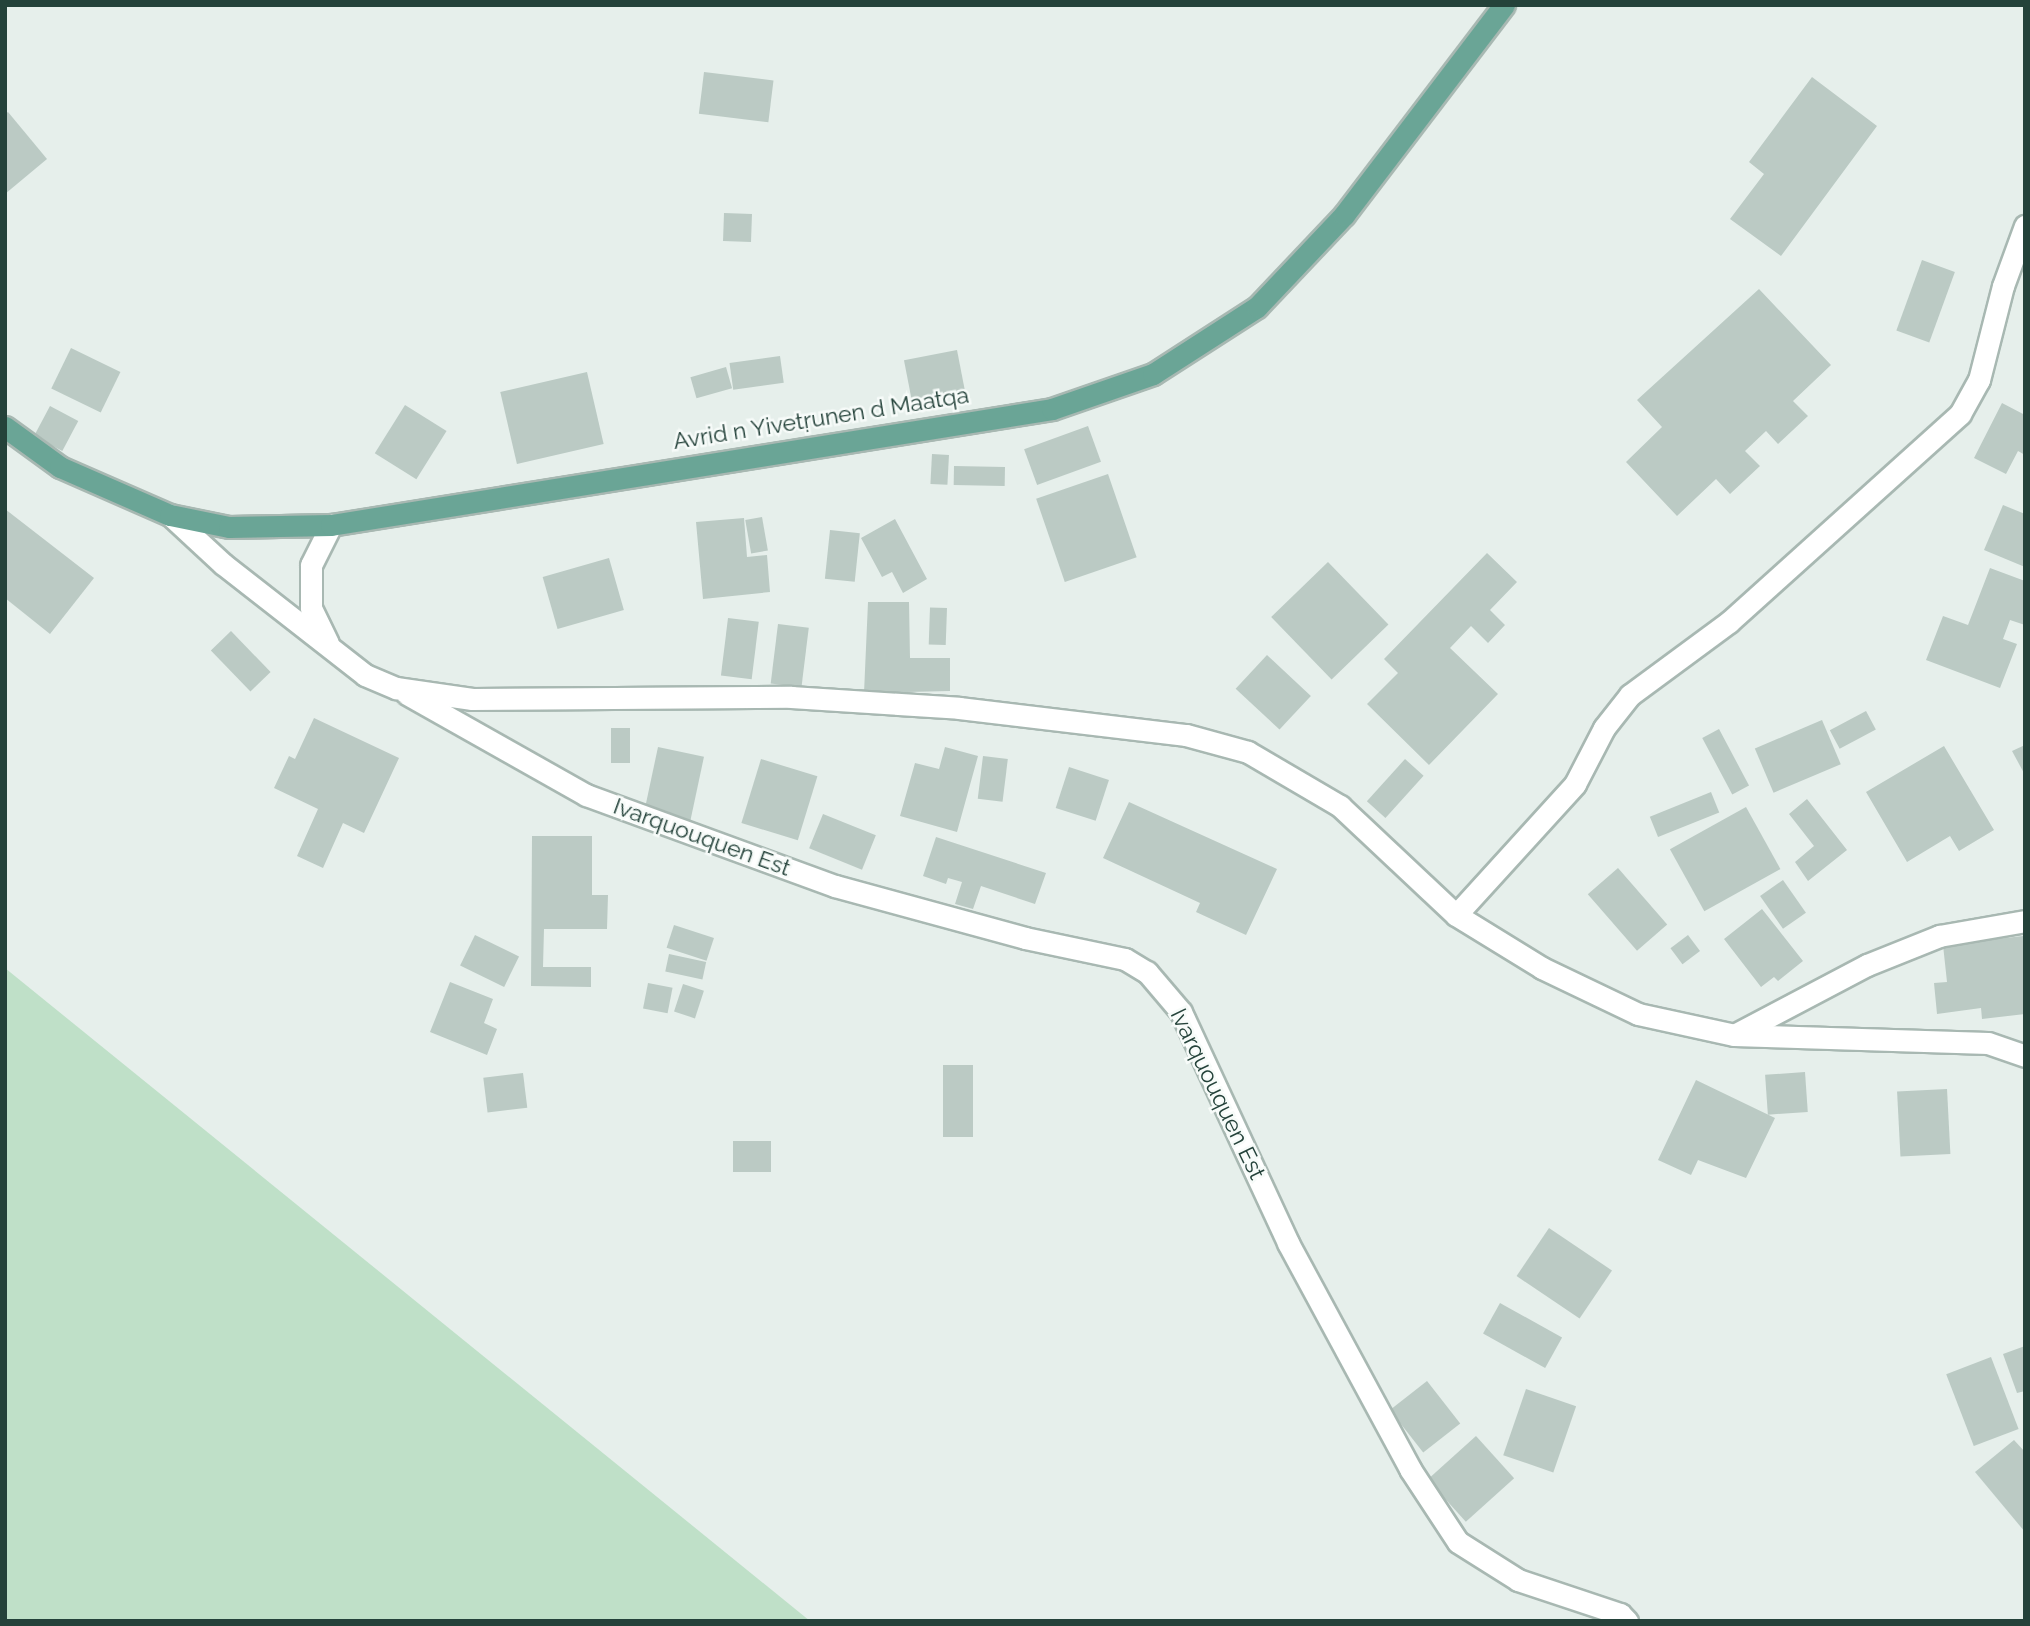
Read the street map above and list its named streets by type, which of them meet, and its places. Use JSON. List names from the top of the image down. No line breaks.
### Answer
{"streets":{"main road":["Avrid n Yivetṛunen d Maatqa"],"street":["Ivarquouquen Est"]}}
